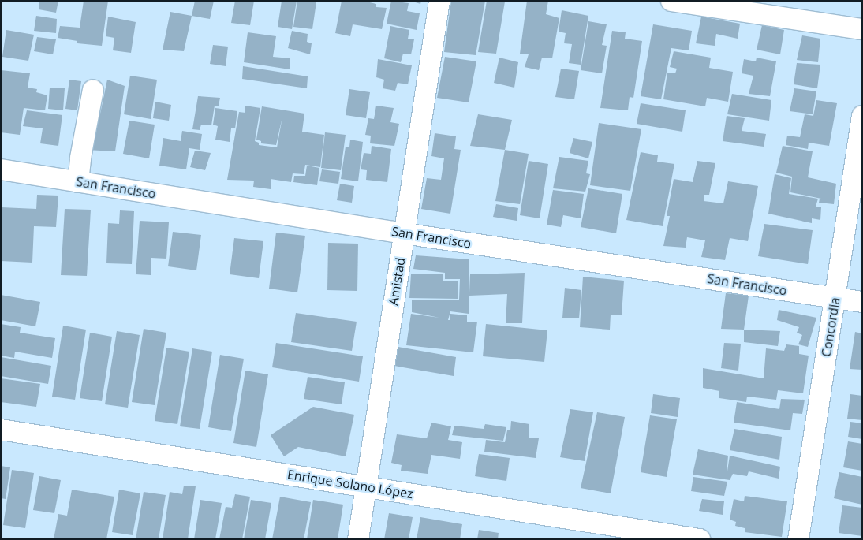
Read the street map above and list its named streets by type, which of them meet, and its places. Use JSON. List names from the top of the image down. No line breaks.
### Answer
{"streets":{"street":["San Francisco","Amistad","Concordia","Enrique Solano López"]},"crossings":[["San Francisco","Amistad"],["San Francisco","Concordia"],["Amistad","Enrique Solano López"]]}
